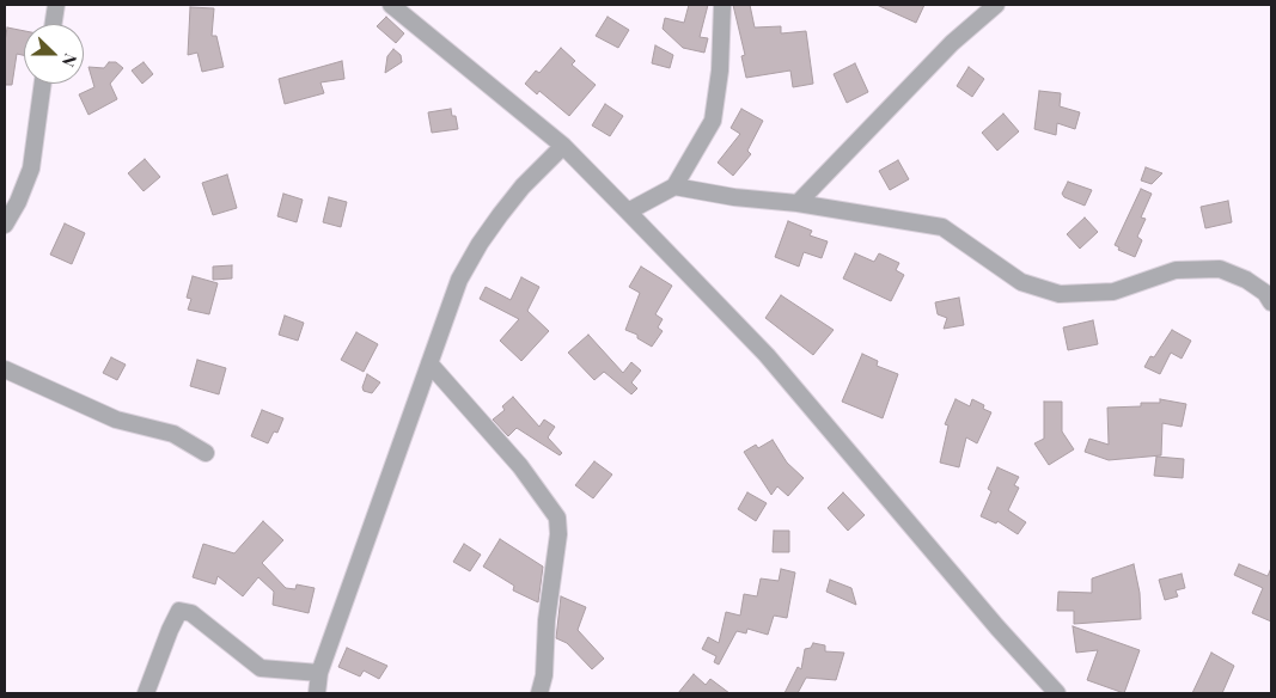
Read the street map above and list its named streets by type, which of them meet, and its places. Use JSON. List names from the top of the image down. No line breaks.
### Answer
{"north":"right"}
